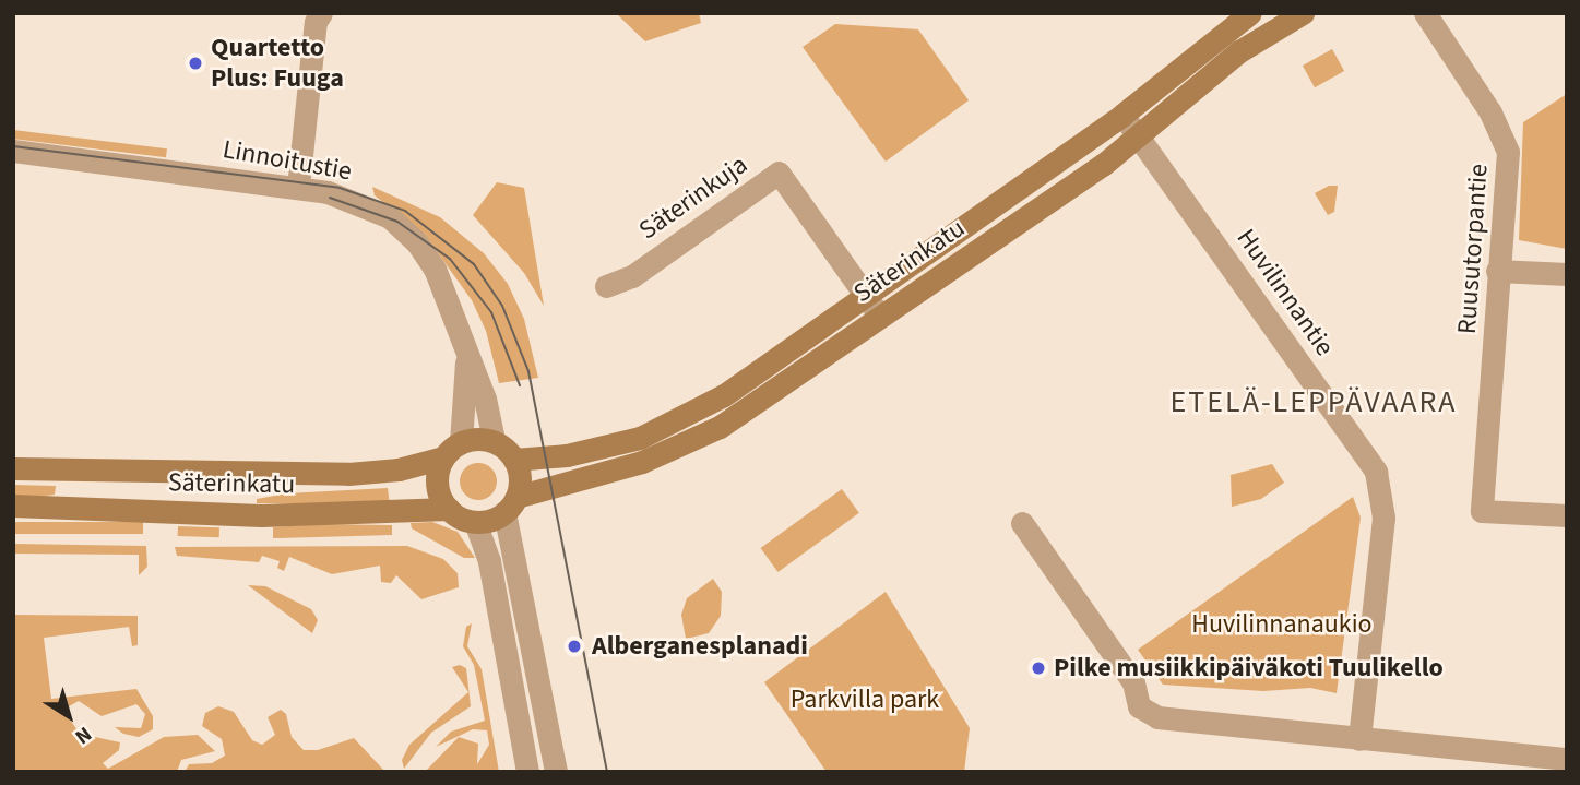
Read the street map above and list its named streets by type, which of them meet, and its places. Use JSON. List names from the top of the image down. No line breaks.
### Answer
{"streets":{"main road":["Säterinkatu"],"street":["Linnoitustie","Säterinkuja","Ruusutorpantie","Huvilinnantie"]},"crossings":[["Linnoitustie","Säterinkatu"],["Säterinkuja","Säterinkatu"],["Säterinkatu","Huvilinnantie"]],"districts":["ETELÄ-LEPPÄVAARA"],"parks":["Huvilinnanaukio","Parkvilla park"],"places":["Quartetto Plus: Fuuga","Alberganesplanadi","Pilke musiikkipäiväkoti Tuulikello"],"north":"bottom right"}
